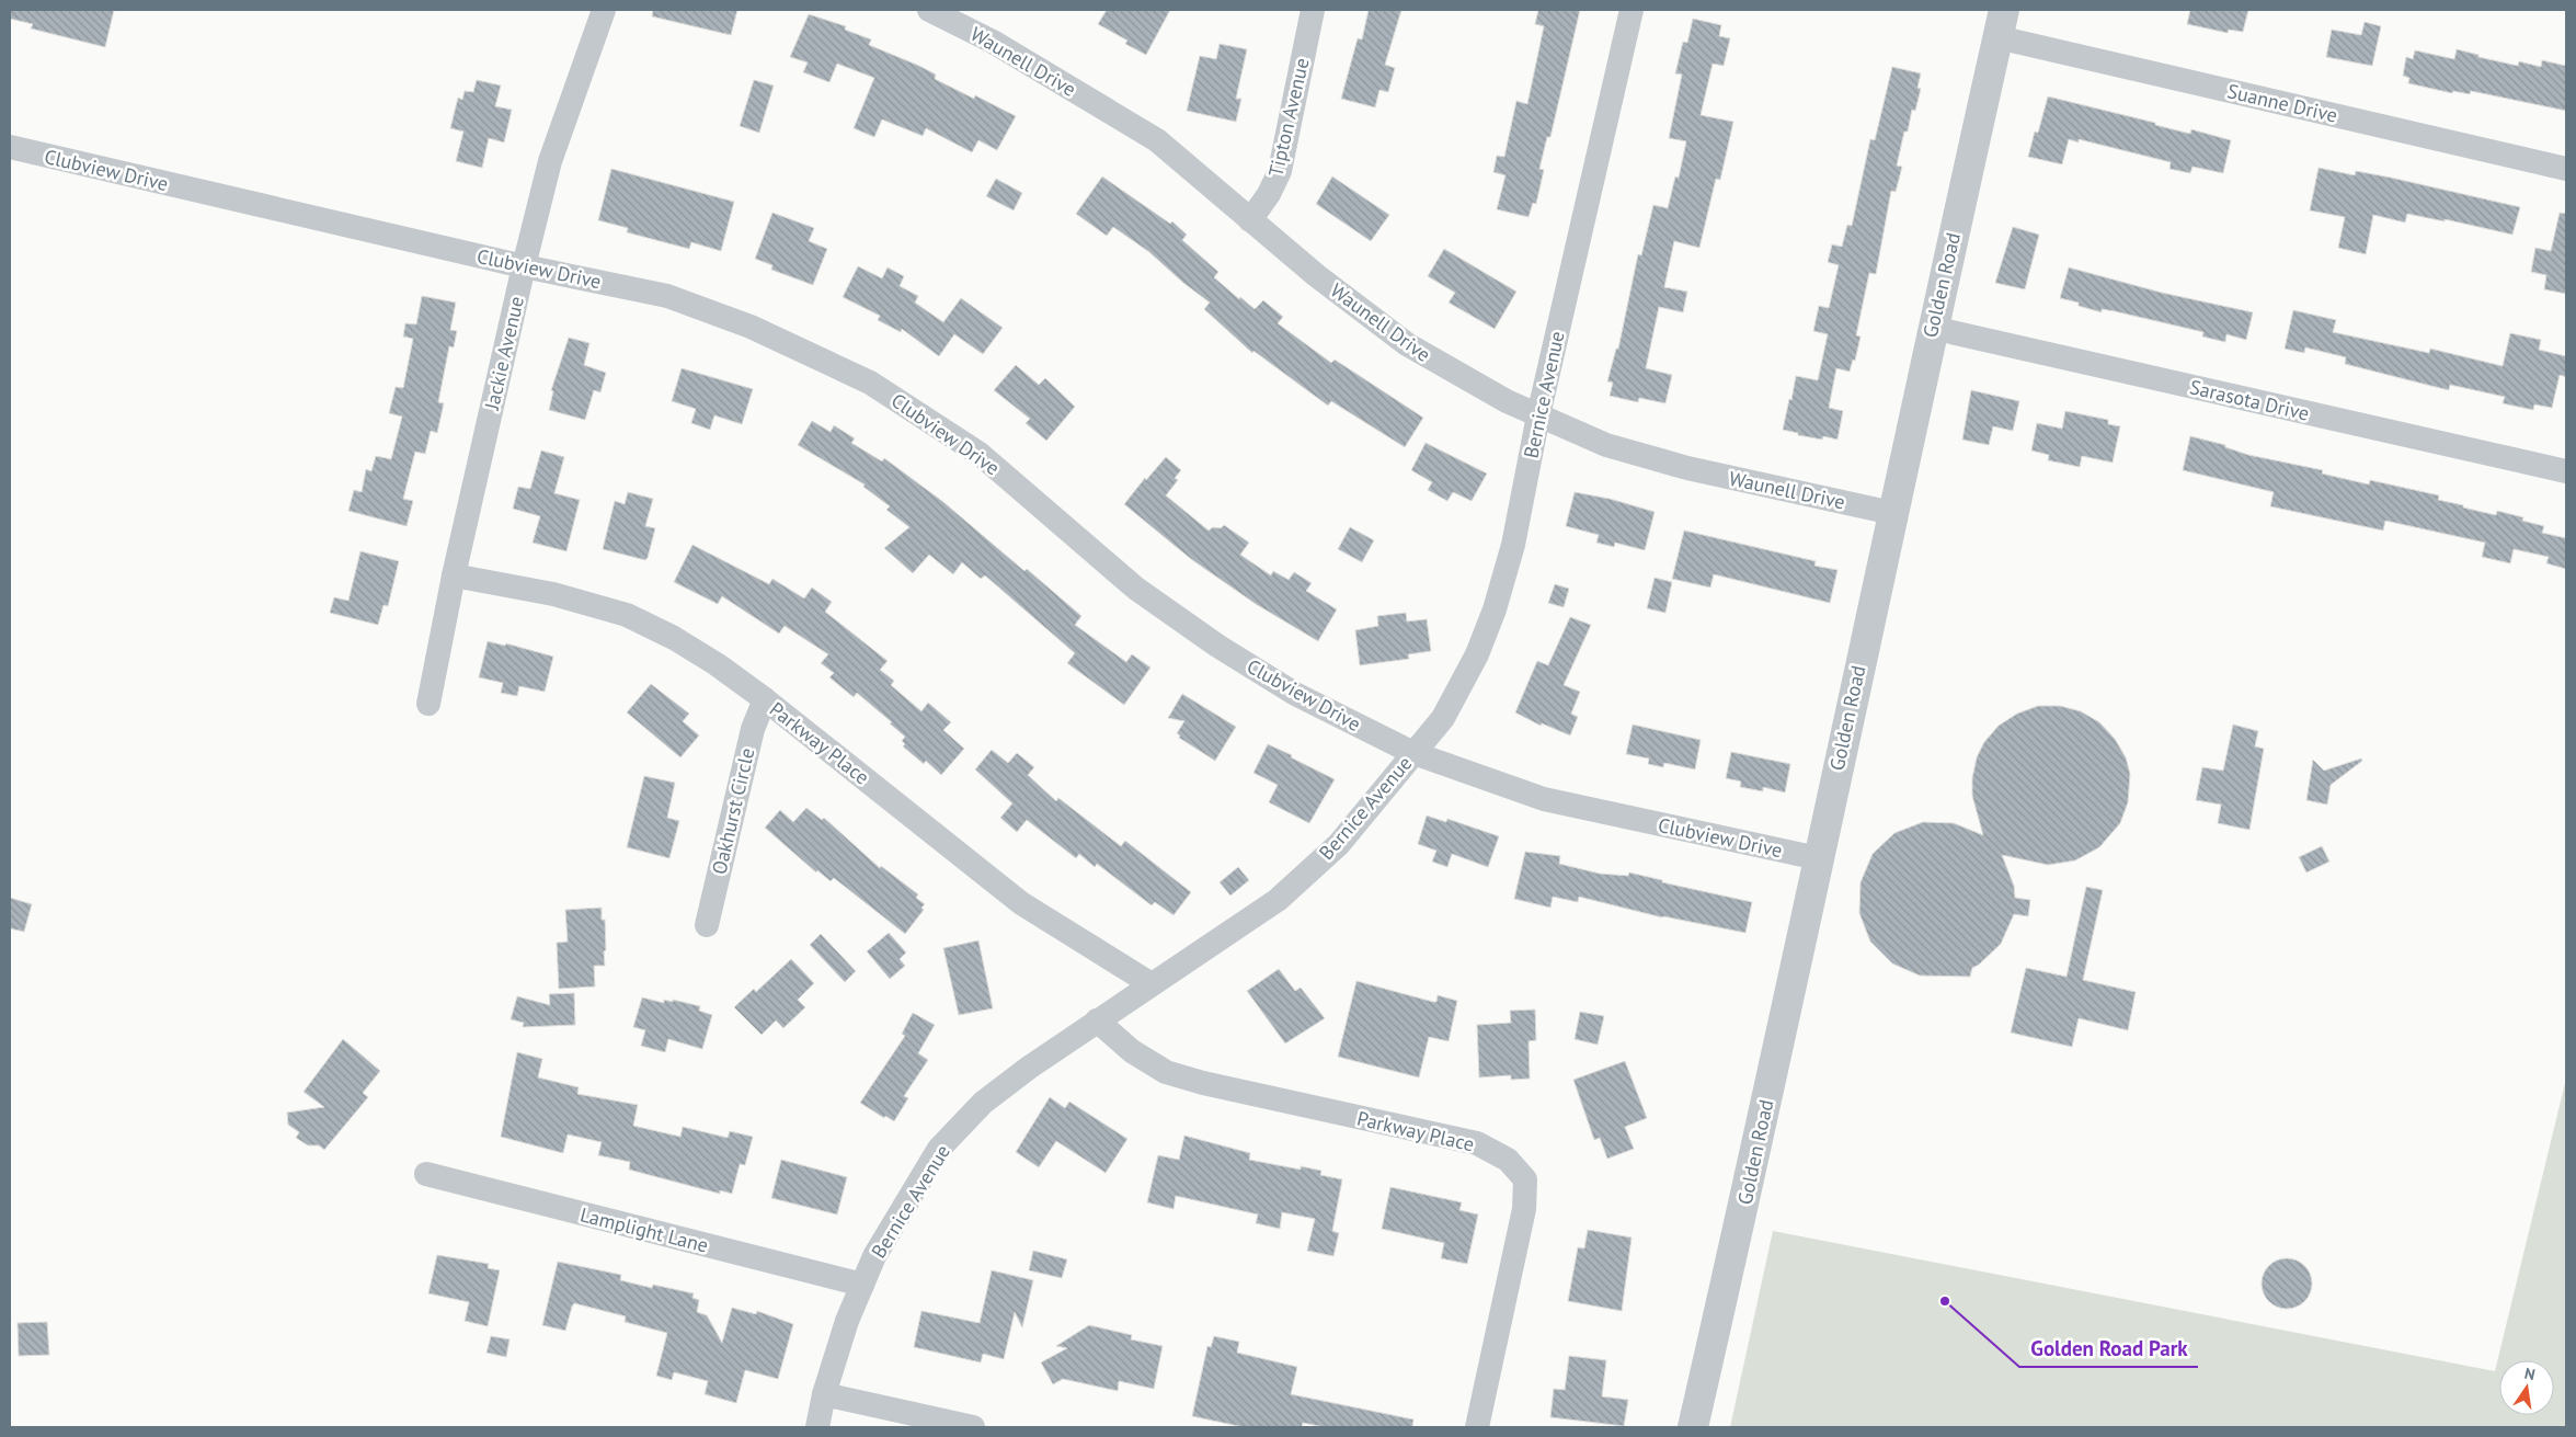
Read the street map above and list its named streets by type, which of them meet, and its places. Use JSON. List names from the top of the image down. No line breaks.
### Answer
{"streets":{"street":["Waunell Drive","Suanne Drive","Tipton Avenue","Clubview Drive","Golden Road","Jackie Avenue","Bernice Avenue","Sarasota Drive","Parkway Place","Oakhurst Circle","Lamplight Lane"]},"crossings":[["Waunell Drive","Tipton Avenue"],["Waunell Drive","Golden Road"],["Waunell Drive","Bernice Avenue"],["Suanne Drive","Golden Road"],["Clubview Drive","Golden Road"],["Clubview Drive","Jackie Avenue"],["Clubview Drive","Bernice Avenue"],["Golden Road","Sarasota Drive"],["Jackie Avenue","Parkway Place"],["Bernice Avenue","Parkway Place"],["Bernice Avenue","Lamplight Lane"],["Parkway Place","Oakhurst Circle"]],"places":["Golden Road Park"],"north":"top"}
